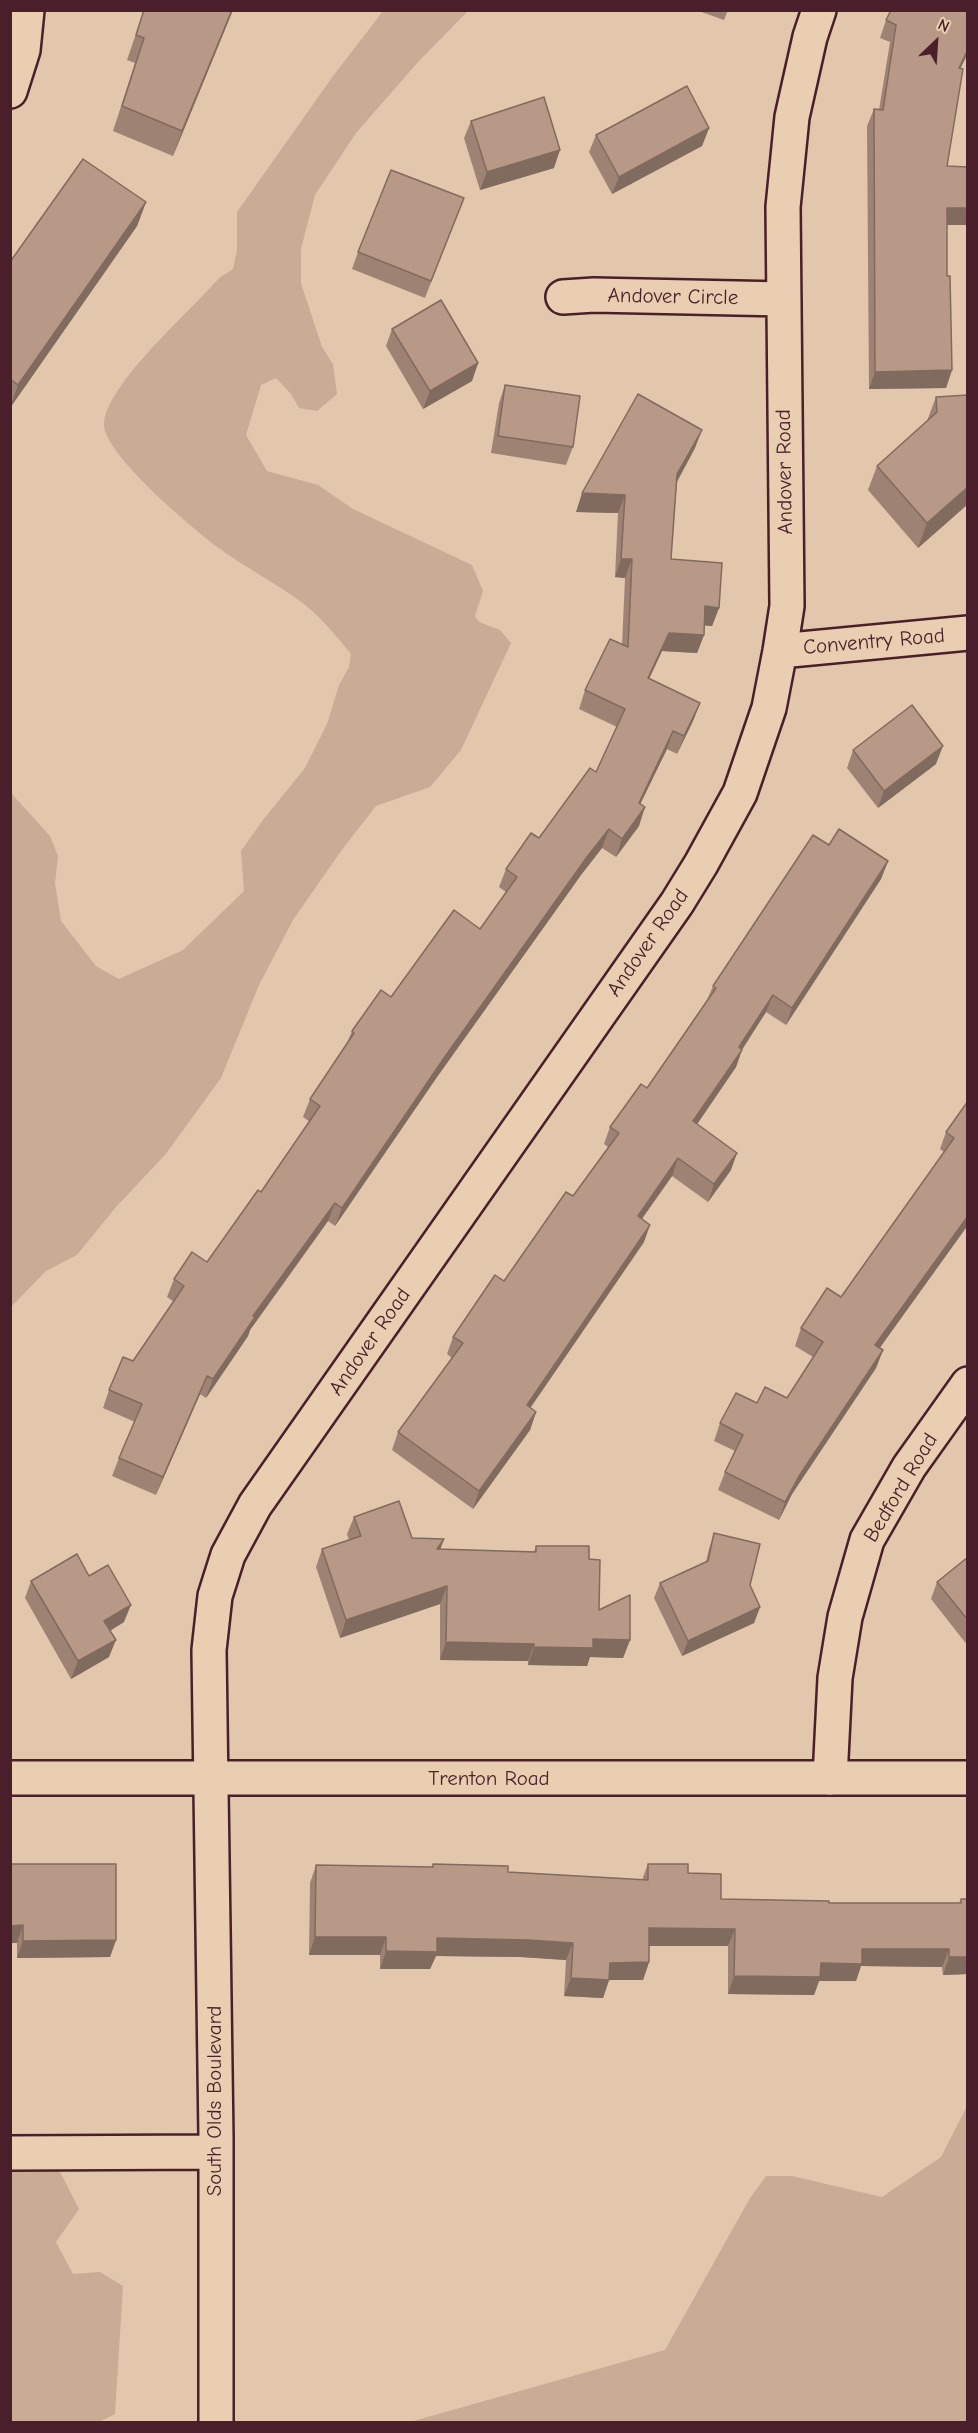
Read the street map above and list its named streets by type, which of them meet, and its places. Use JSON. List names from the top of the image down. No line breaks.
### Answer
{"streets":{"street":["Andover Circle","Andover Road","Conventry Road","Bedford Road","Trenton Road","South Olds Boulevard"]},"crossings":[["Andover Circle","Andover Road"],["Andover Road","Conventry Road"],["Andover Road","Trenton Road"],["Andover Road","South Olds Boulevard"],["Bedford Road","Trenton Road"],["Trenton Road","South Olds Boulevard"]],"north":"top right"}
